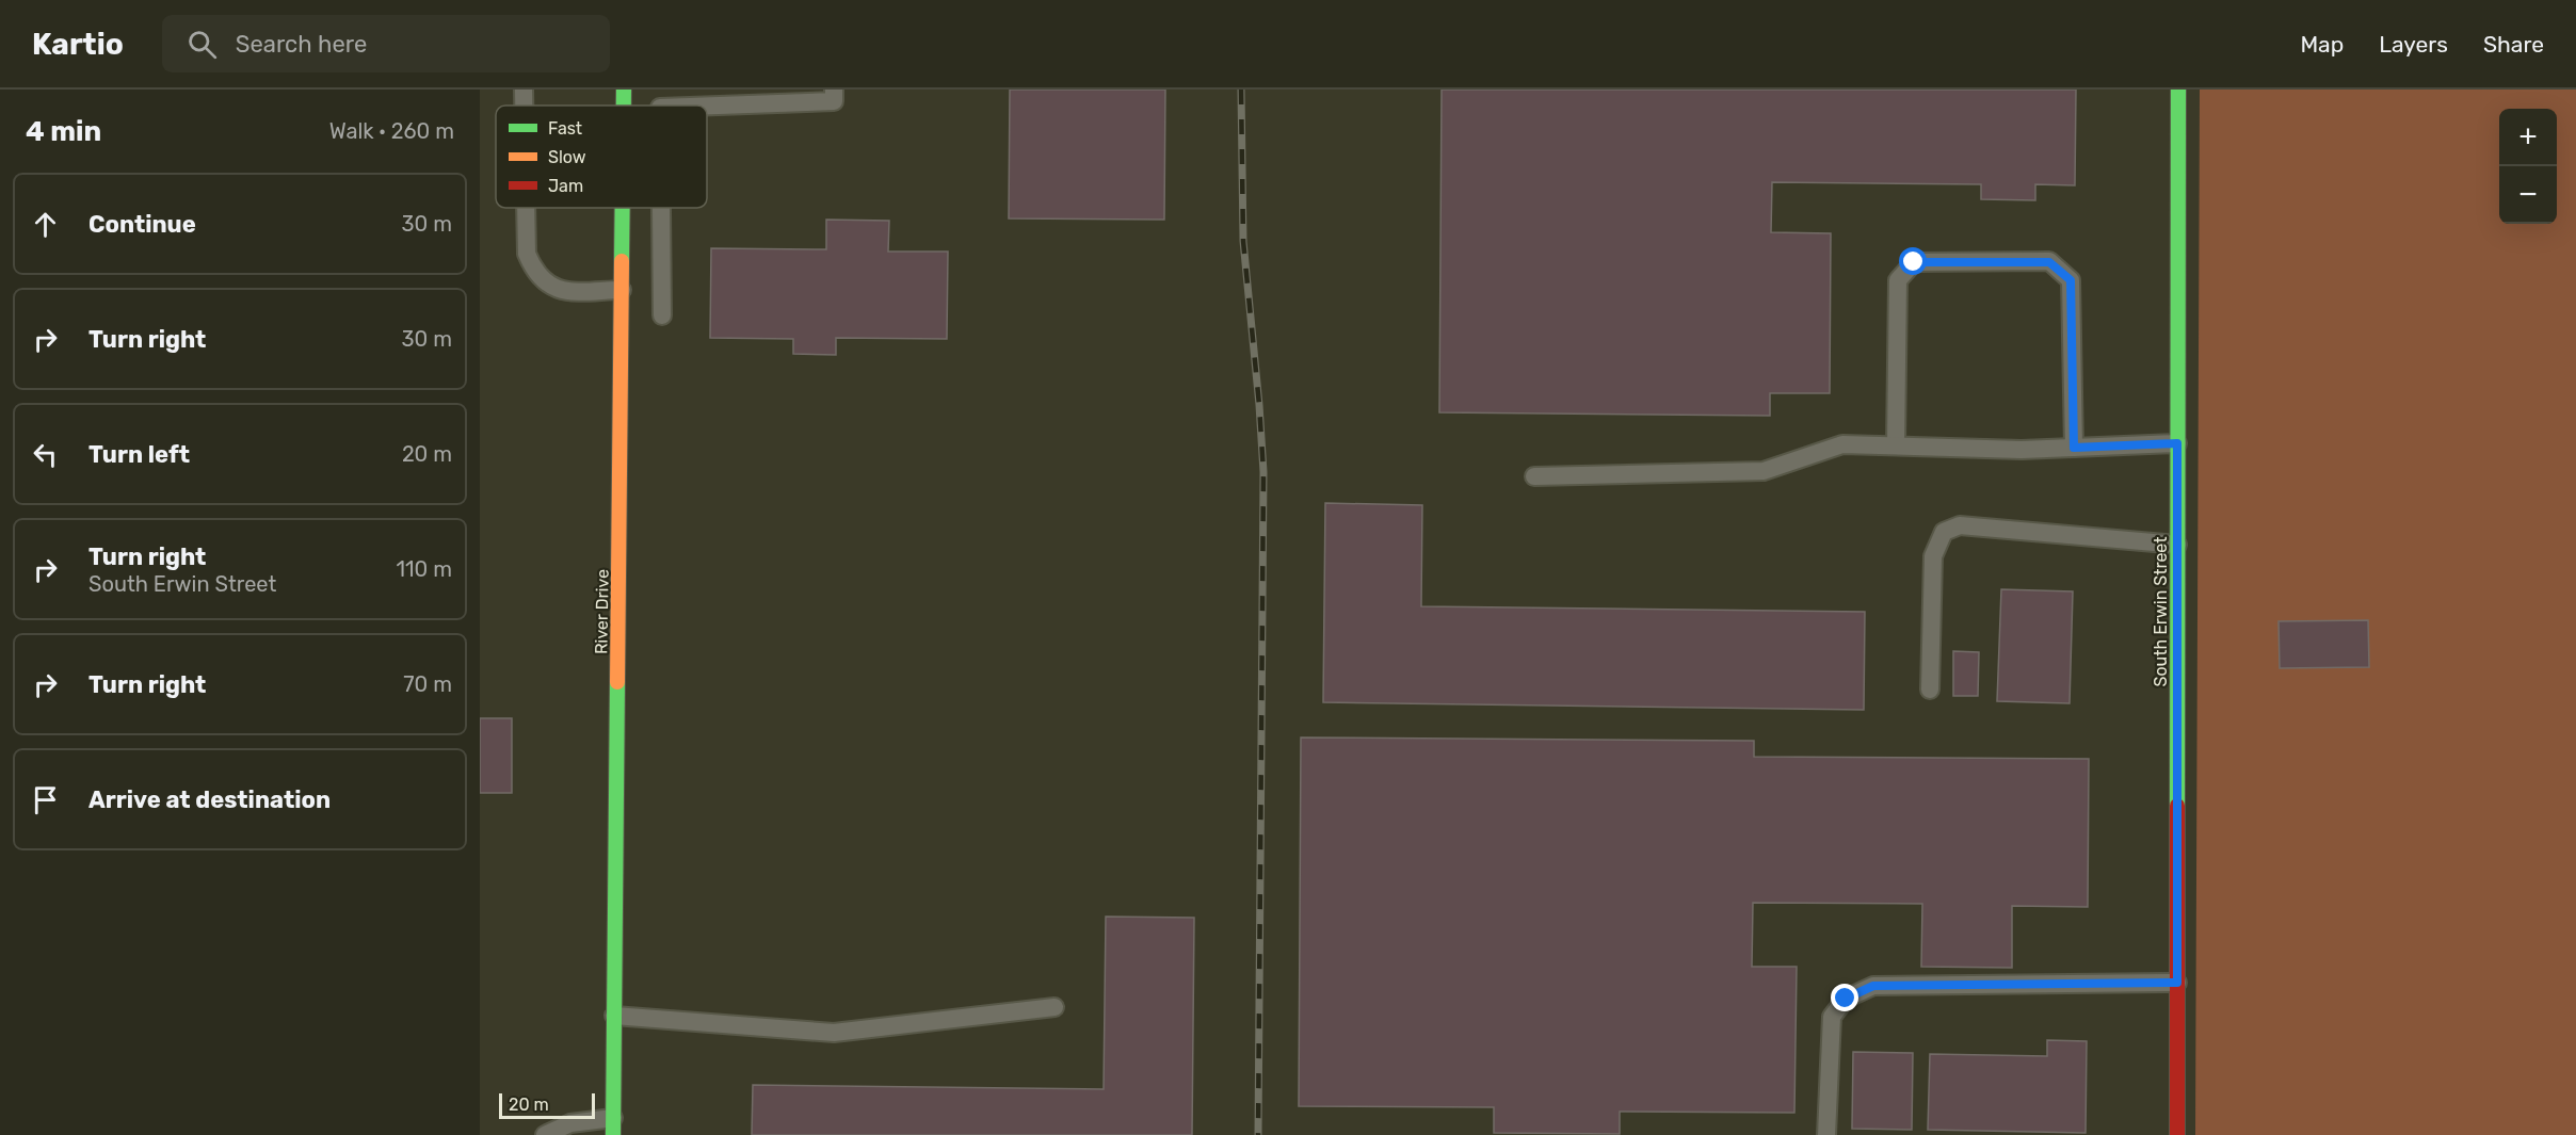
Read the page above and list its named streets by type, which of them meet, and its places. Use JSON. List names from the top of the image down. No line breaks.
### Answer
{"streets":{"street":["River Drive","South Erwin Street"]},"legend":["Fast","Slow","Jam"],"scale_bar":"20 m","page":{"header":"Kartio","search":"Search here","nav":["Map","Layers","Share"],"heading":["4 min","Walk · 260 m"],"map_buttons":["+","−"],"list":[["Continue","30 m"],["Turn right","30 m"],["Turn left","20 m"],["Turn right","South Erwin Street","110 m"],["Turn right","70 m"],"Arrive at destination"],"scale":"20 m"}}
